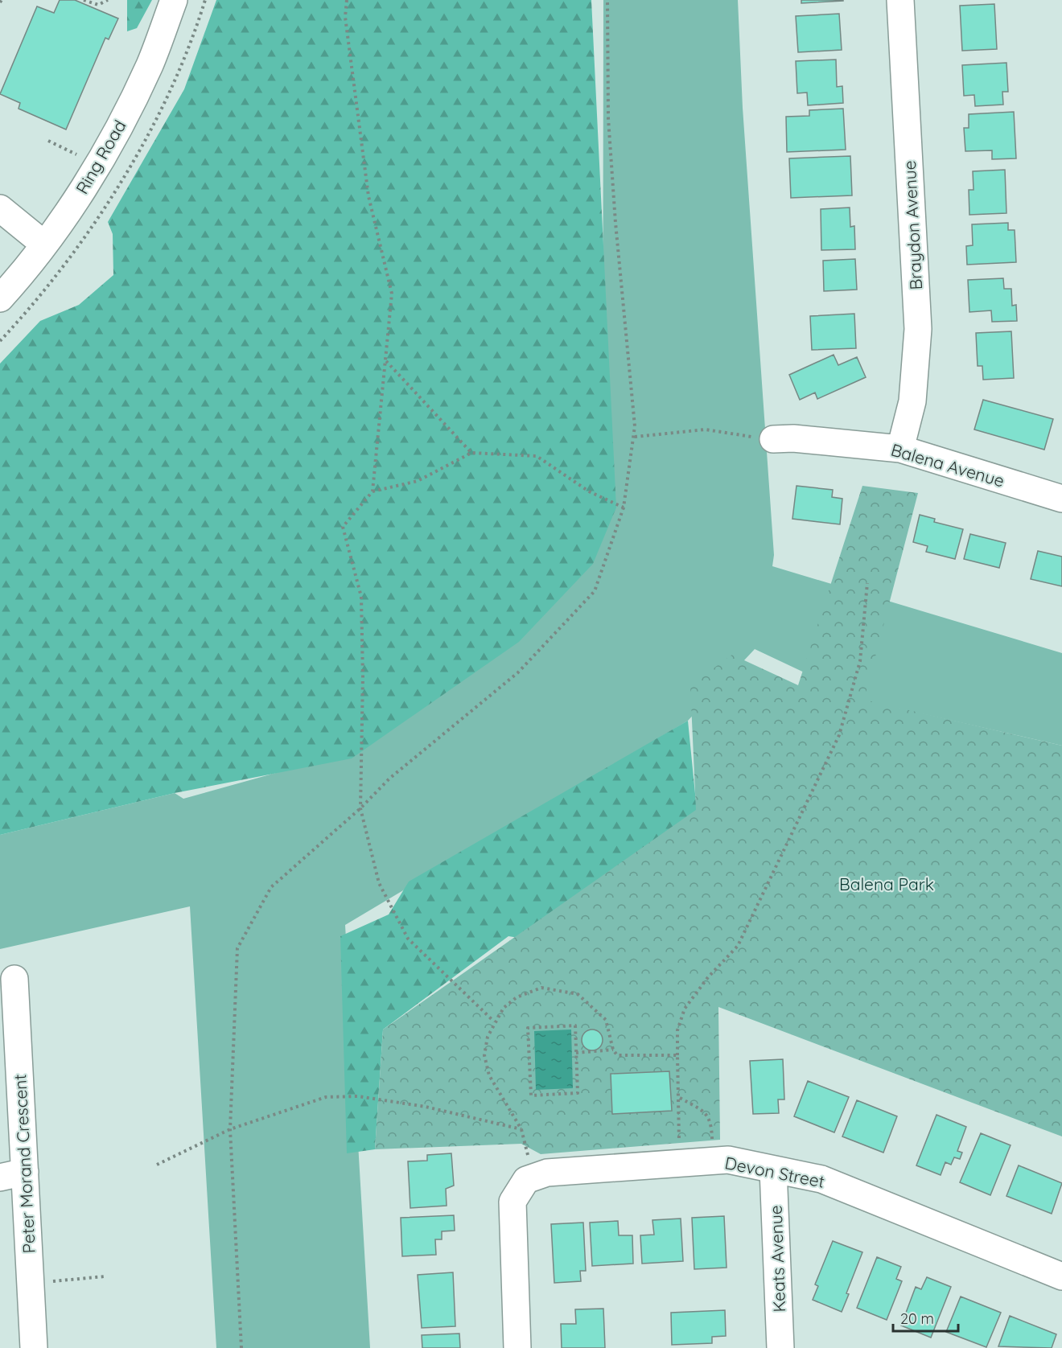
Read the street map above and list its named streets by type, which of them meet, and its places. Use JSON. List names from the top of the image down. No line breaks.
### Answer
{"streets":{"street":["Ring Road","Braydon Avenue","Balena Avenue","Peter Morand Crescent","Devon Street","Keats Avenue"]},"crossings":[["Braydon Avenue","Balena Avenue"],["Devon Street","Keats Avenue"]],"parks":["Balena Park"],"scale_bar":"20 m"}
